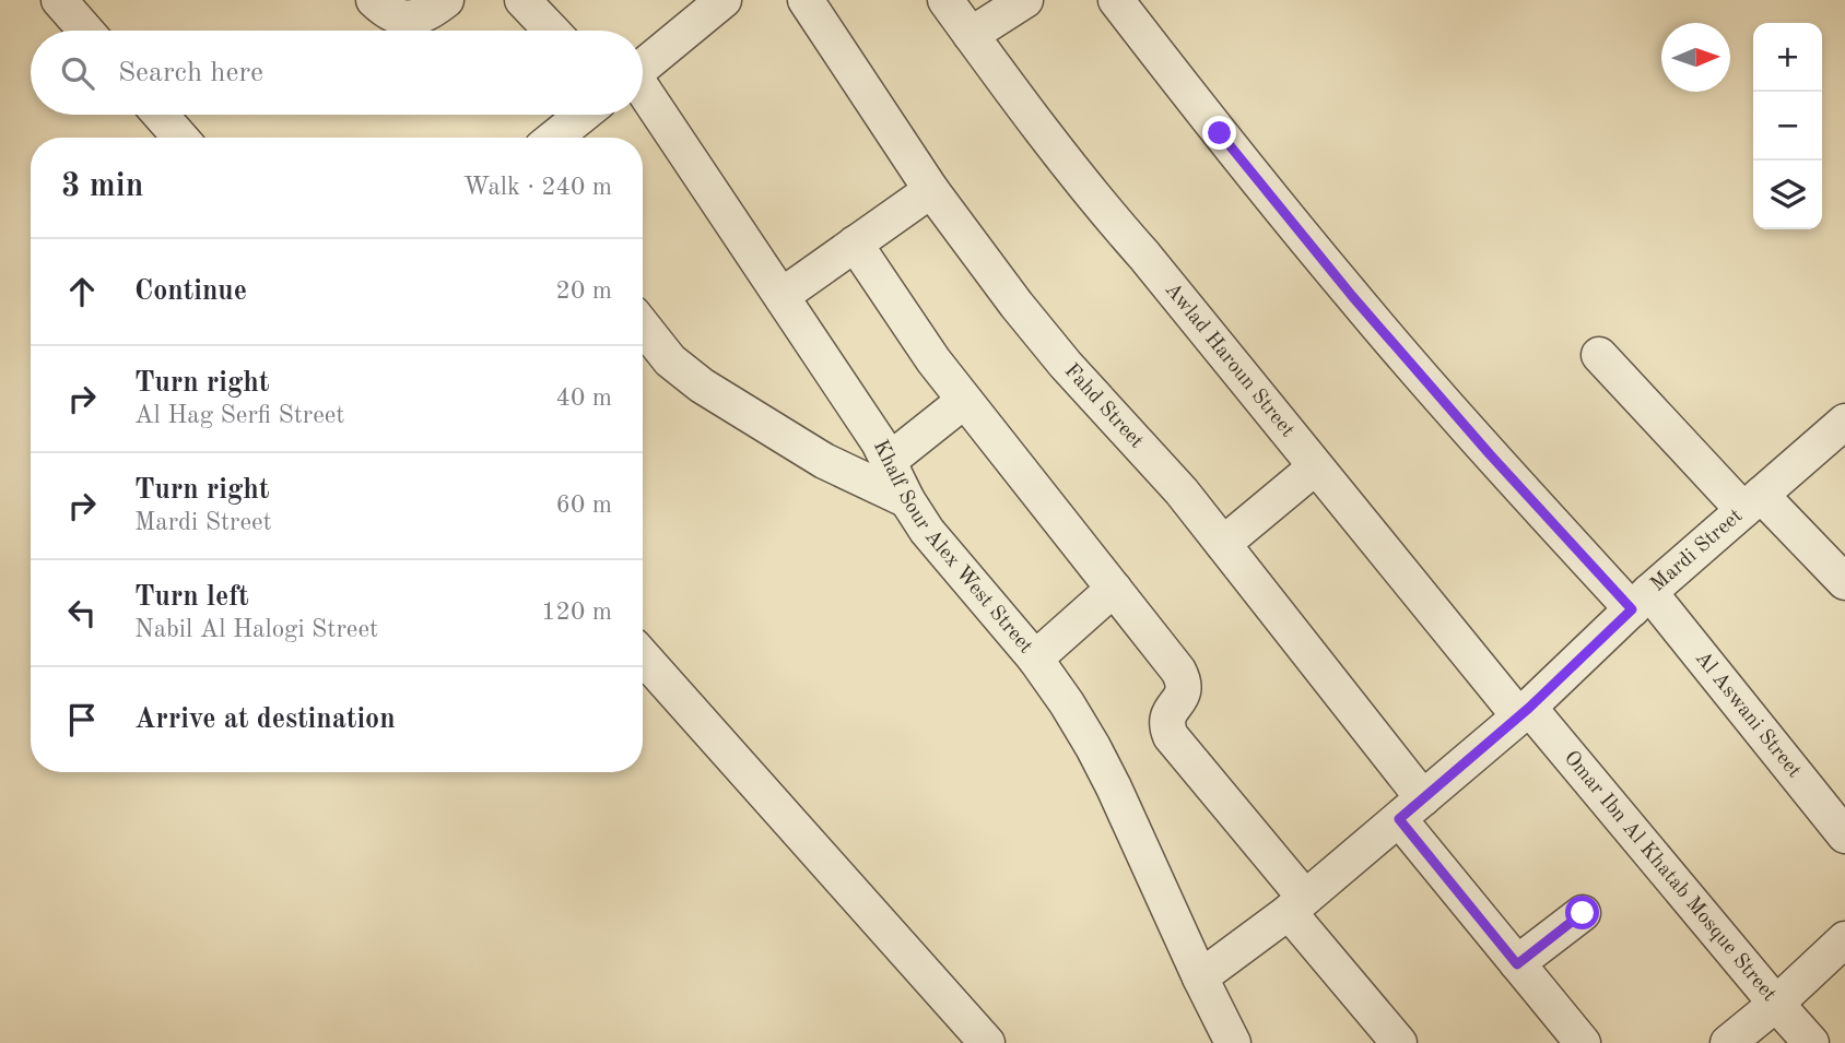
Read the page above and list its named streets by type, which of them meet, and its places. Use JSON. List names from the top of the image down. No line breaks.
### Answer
{"streets":{"street":["Awlad Haroun Street","Fahd Street","Khalf Sour Alex West Street","Mardi Street","Al Aswani Street","Omar Ibn Al Khatab Mosque Street"]},"crossings":[["Awlad Haroun Street","Mardi Street"],["Awlad Haroun Street","Omar Ibn Al Khatab Mosque Street"],["Fahd Street","Mardi Street"],["Khalf Sour Alex West Street","Mardi Street"],["Mardi Street","Al Aswani Street"],["Mardi Street","Omar Ibn Al Khatab Mosque Street"]],"north":"right","page":{"map_buttons":["+","−"],"search":"Search here","heading":["3 min","Walk · 240 m"],"list":[["Continue","20 m"],["Turn right","Al Hag Serfi Street","40 m"],["Turn right","Mardi Street","60 m"],["Turn left","Nabil Al Halogi Street","120 m"],"Arrive at destination"]}}
